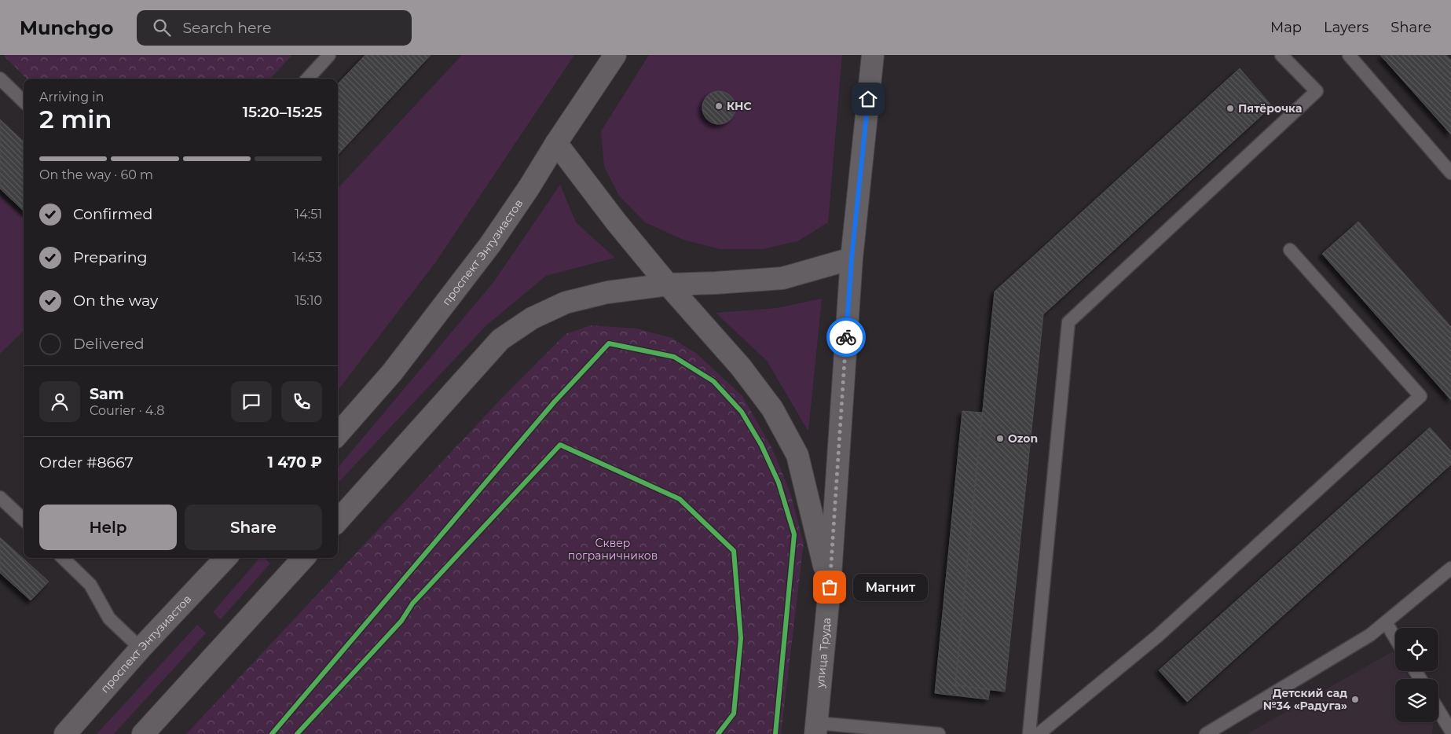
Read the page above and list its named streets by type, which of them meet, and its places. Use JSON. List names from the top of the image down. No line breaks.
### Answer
{"streets":{"main road":["проспект Энтузиастов","улица Труда"]},"parks":["Сквер пограничников"],"places":["КНС","Пятёрочка","Ozon","Магнит","Детский сад №34 «Радуга»"],"page":{"header":"Munchgo","search":"Search here","nav":["Map","Layers","Share"],"heading":["2 min","Arriving in","15:20–15:25"],"panel":["Sam","Courier · 4.8","Order #8667","1 470 ₽"],"bar":"On the way · 60 m","list":[["Confirmed","14:51"],["Preparing","14:53"],["On the way","15:10"],"Delivered"],"buttons":["Help","Share"],"bubble":"Магнит"}}
